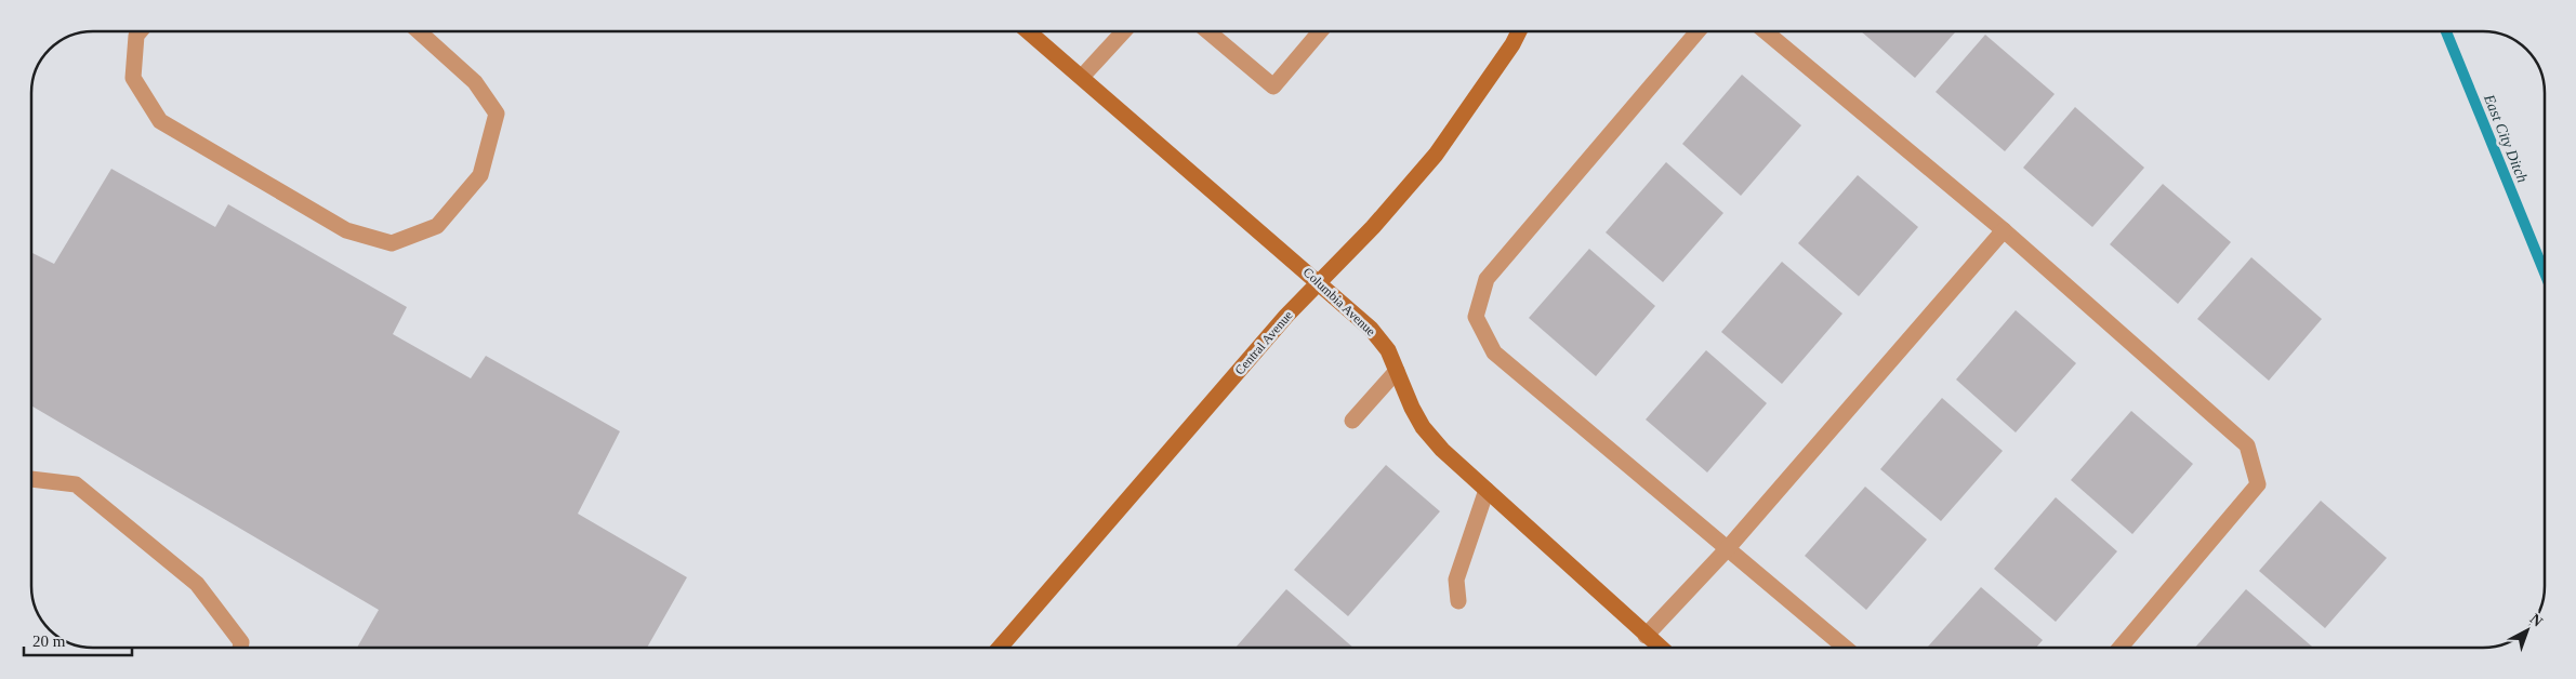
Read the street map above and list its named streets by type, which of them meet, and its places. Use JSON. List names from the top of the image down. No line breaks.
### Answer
{"streets":{"street":["Columbia Avenue","Central Avenue"]},"crossings":[["Columbia Avenue","Central Avenue"]],"water":["East City Ditch"],"scale_bar":"20 m","north":"top right"}
